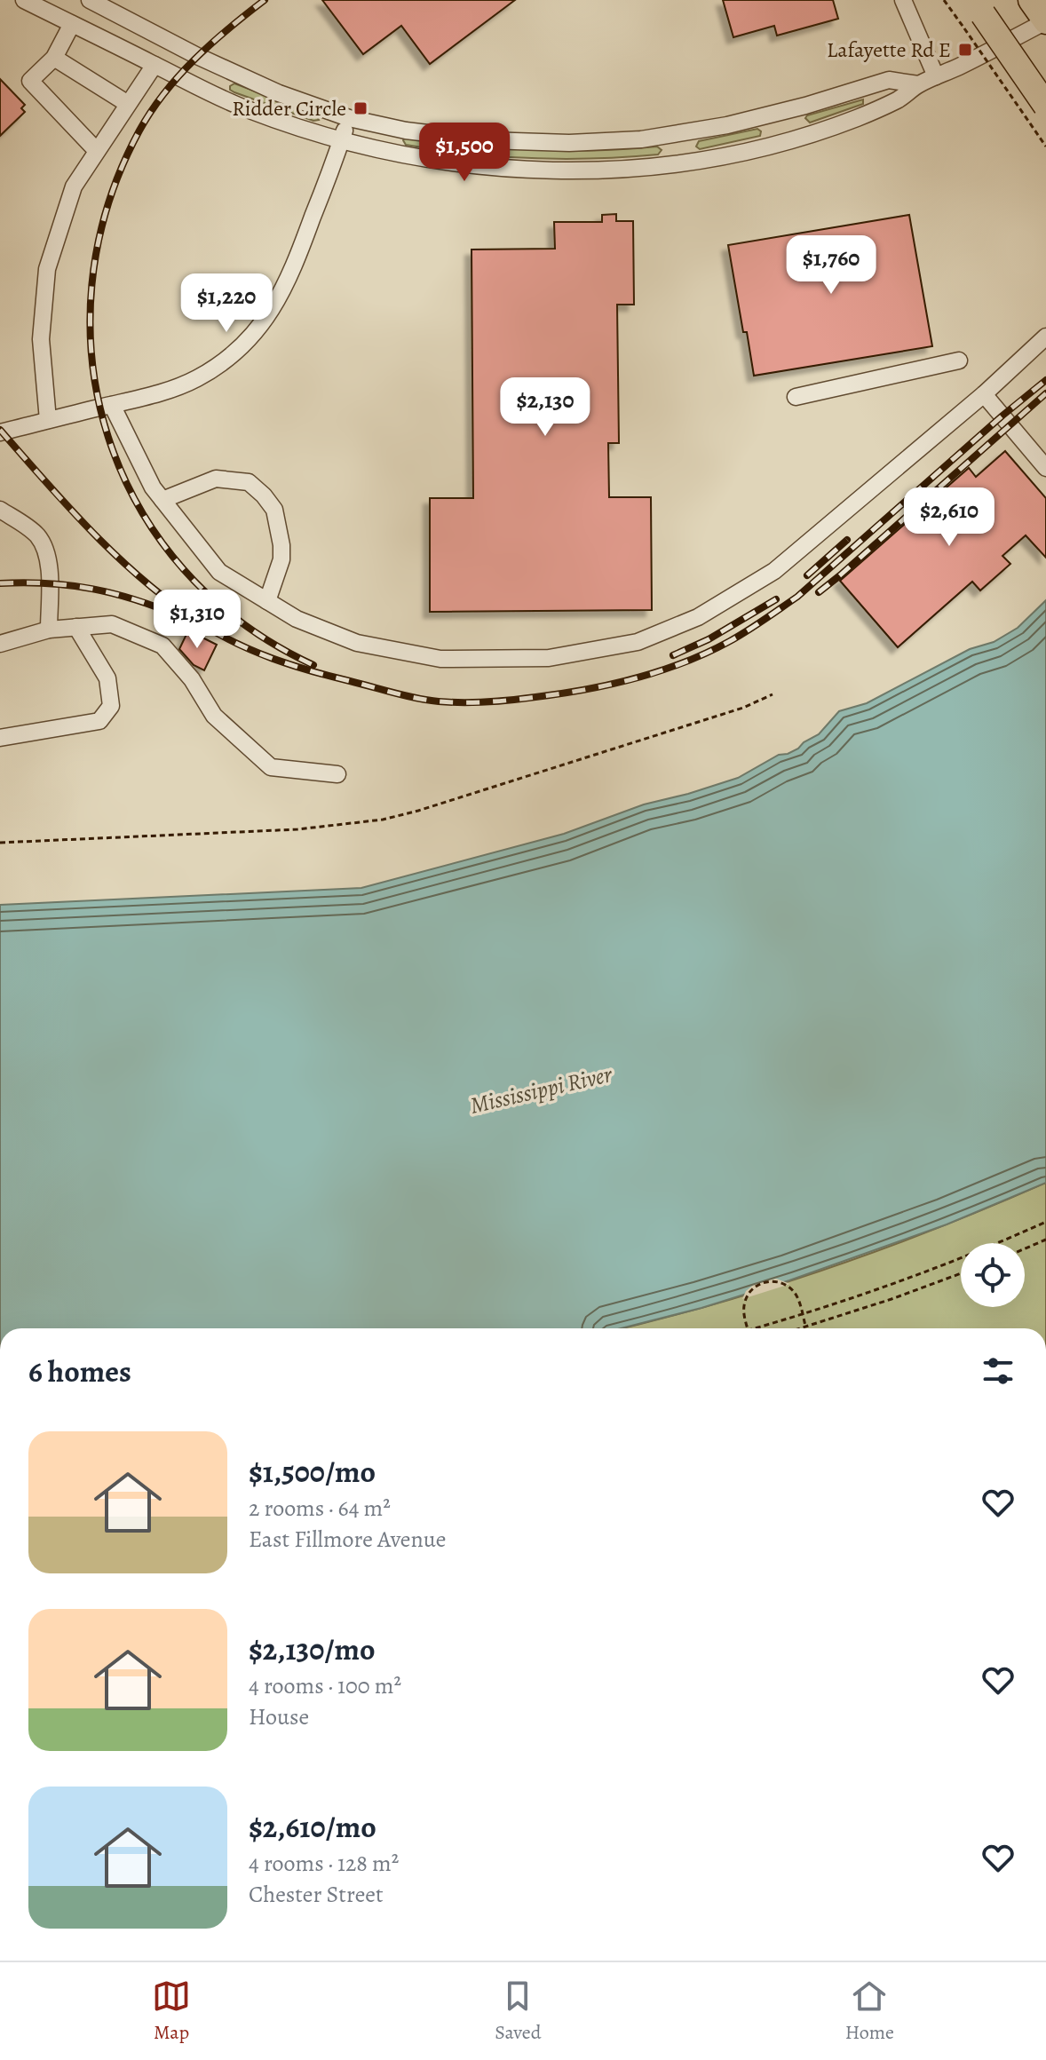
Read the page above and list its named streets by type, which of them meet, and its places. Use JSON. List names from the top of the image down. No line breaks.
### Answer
{"water":["Mississippi River"],"places":{"transit":["Lafayette Rd E","Ridder Circle"]},"page":{"price":["$1,500","$1,760","$1,220","$2,130","$2,610","$1,310"],"heading":"6 homes","list":[{"name":"$1,500/mo","note":"2 rooms · 64 m² · East Fillmore Avenue"},{"name":"$2,130/mo","note":"4 rooms · 100 m² · House"},{"name":"$2,610/mo","note":"4 rooms · 128 m² · Chester Street"}],"tabs":["Map","Saved","Home"]}}
